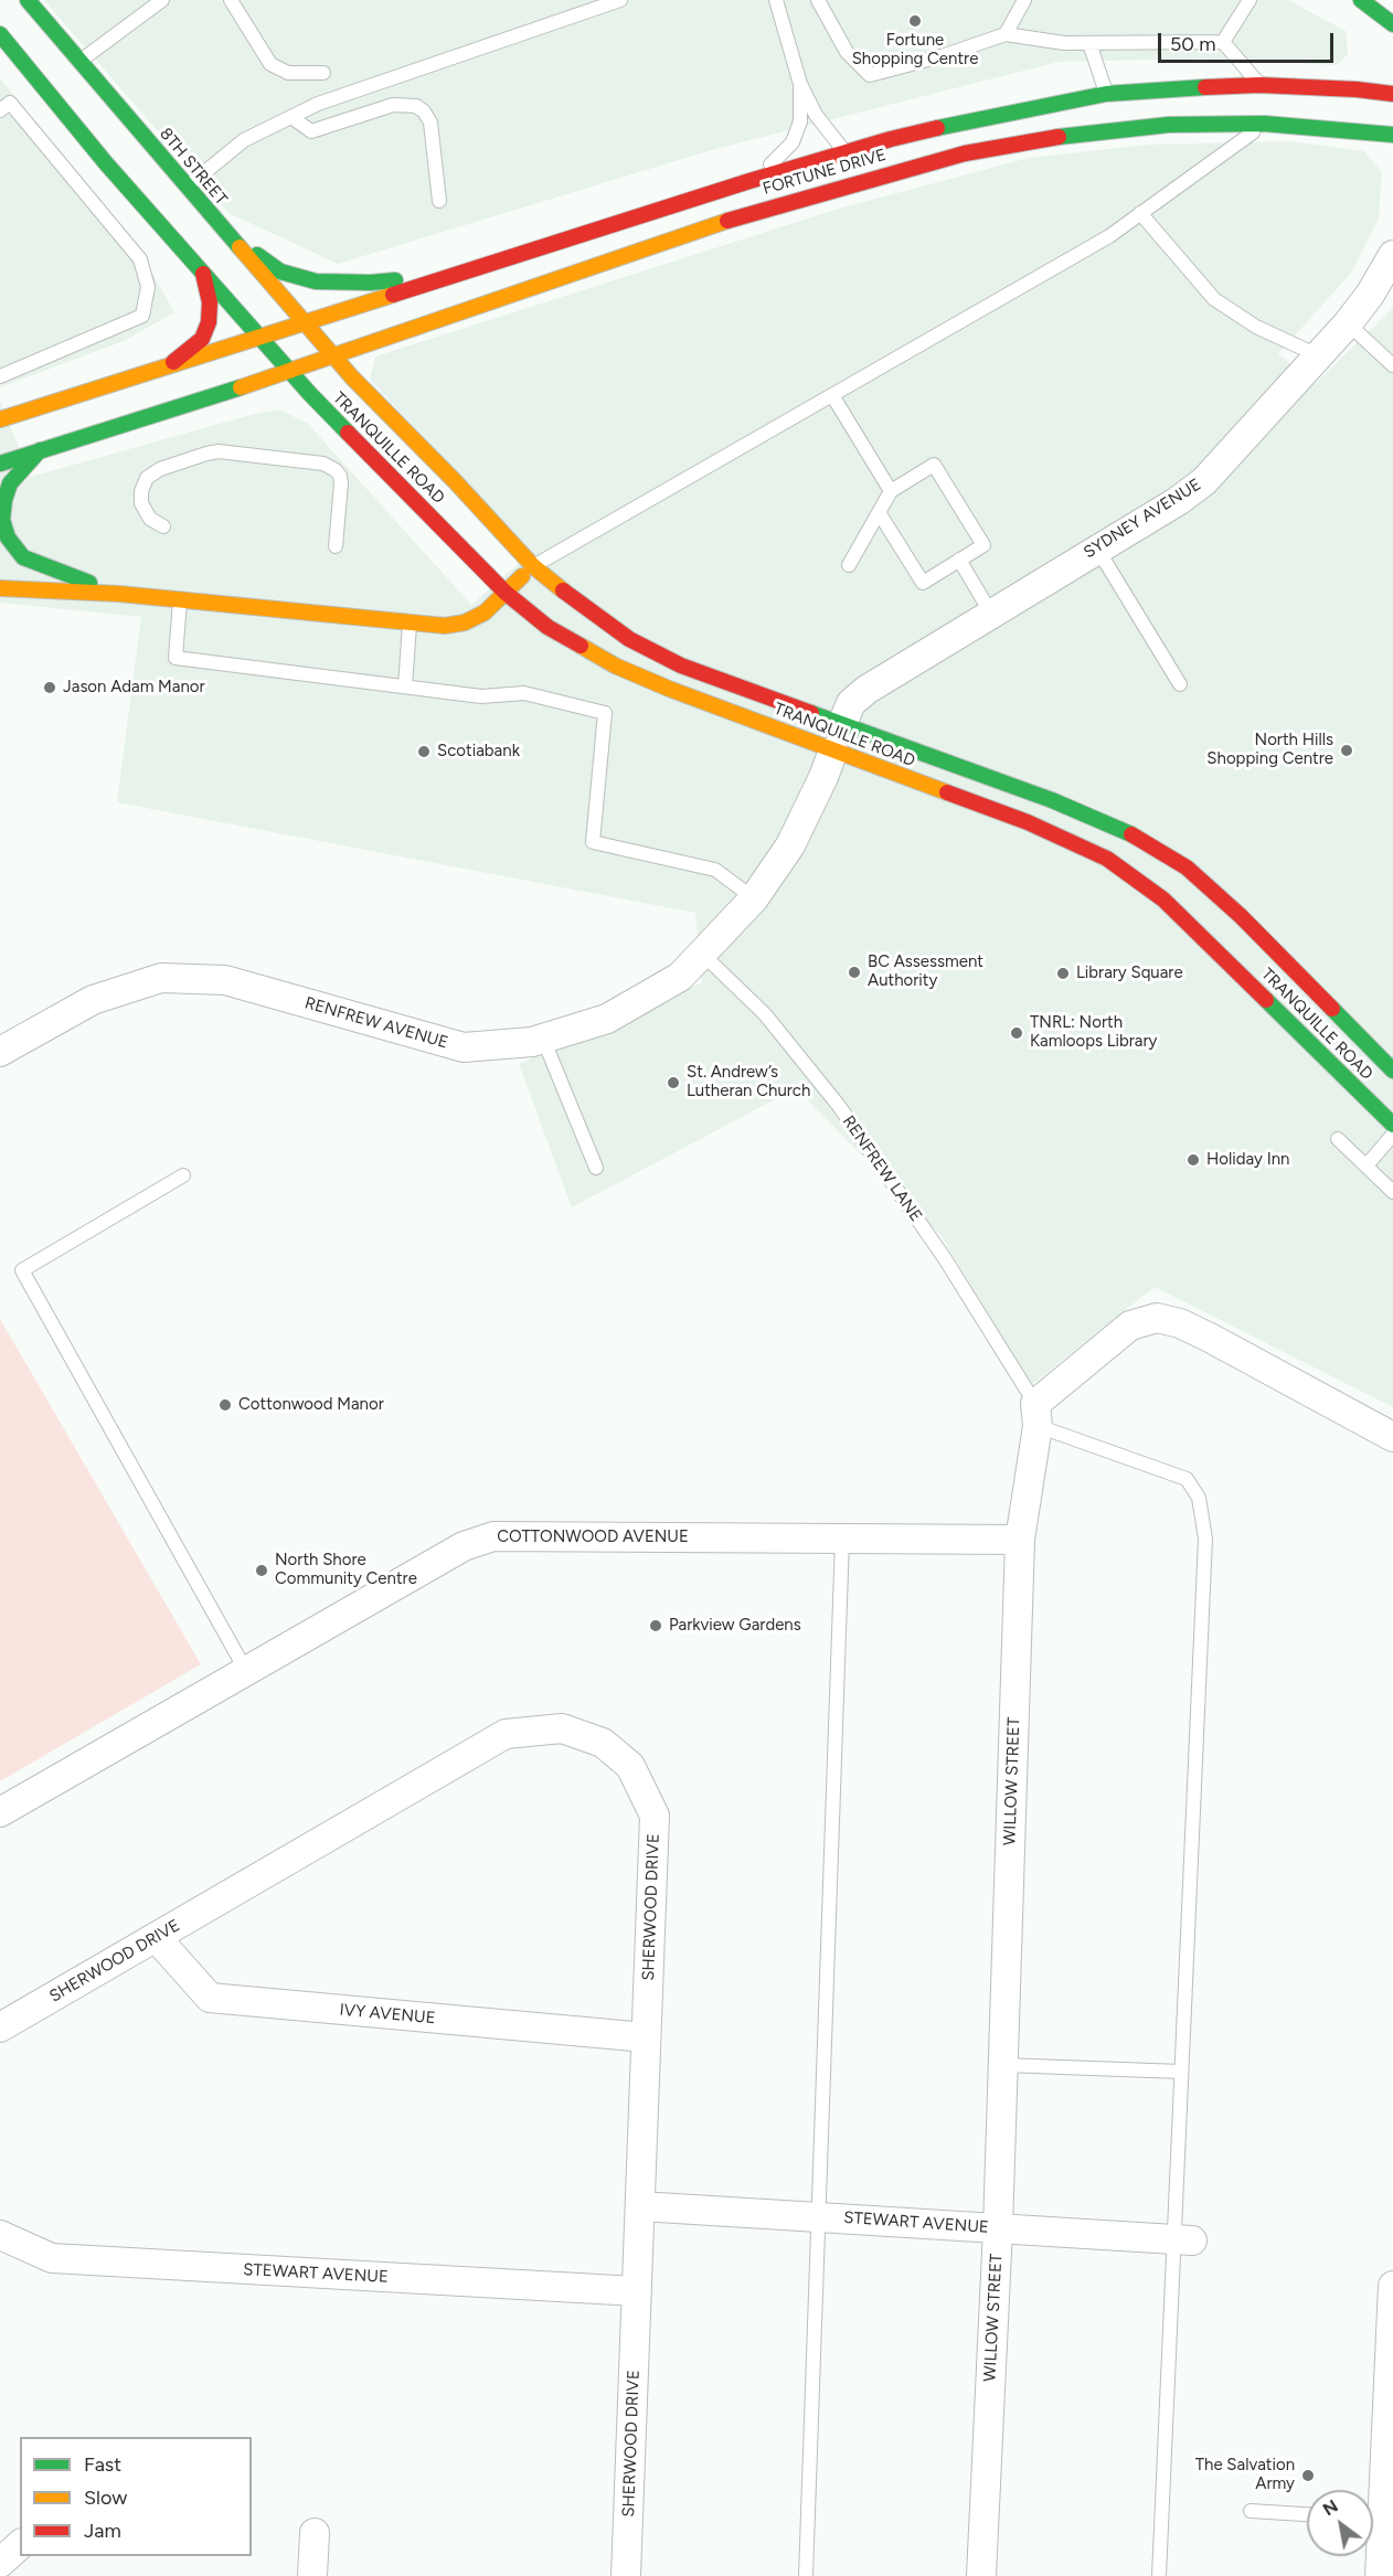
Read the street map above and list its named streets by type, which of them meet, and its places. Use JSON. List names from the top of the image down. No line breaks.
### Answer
{"streets":{"main road":["8TH STREET","FORTUNE DRIVE","TRANQUILLE ROAD"],"street":["SYDNEY AVENUE","RENFREW AVENUE","COTTONWOOD AVENUE","WILLOW STREET","SHERWOOD DRIVE","IVY AVENUE","STEWART AVENUE"],"lane":["RENFREW LANE"]},"crossings":[["8TH STREET","FORTUNE DRIVE"],["8TH STREET","TRANQUILLE ROAD"],["FORTUNE DRIVE","TRANQUILLE ROAD"],["TRANQUILLE ROAD","SYDNEY AVENUE"],["TRANQUILLE ROAD","RENFREW AVENUE"],["RENFREW AVENUE","RENFREW LANE"],["RENFREW LANE","WILLOW STREET"],["COTTONWOOD AVENUE","WILLOW STREET"],["WILLOW STREET","STEWART AVENUE"],["SHERWOOD DRIVE","IVY AVENUE"],["SHERWOOD DRIVE","STEWART AVENUE"]],"places":["Fortune Shopping Centre","Jason Adam Manor","North Hills Shopping Centre","Scotiabank","BC Assessment Authority","Library Square","TNRL: North Kamloops Library","St. Andrew’s Lutheran Church","Holiday Inn","Cottonwood Manor","North Shore Community Centre","Parkview Gardens","The Salvation Army"],"legend":["Fast","Slow","Jam"],"scale_bar":"50 m","north":"top left"}
